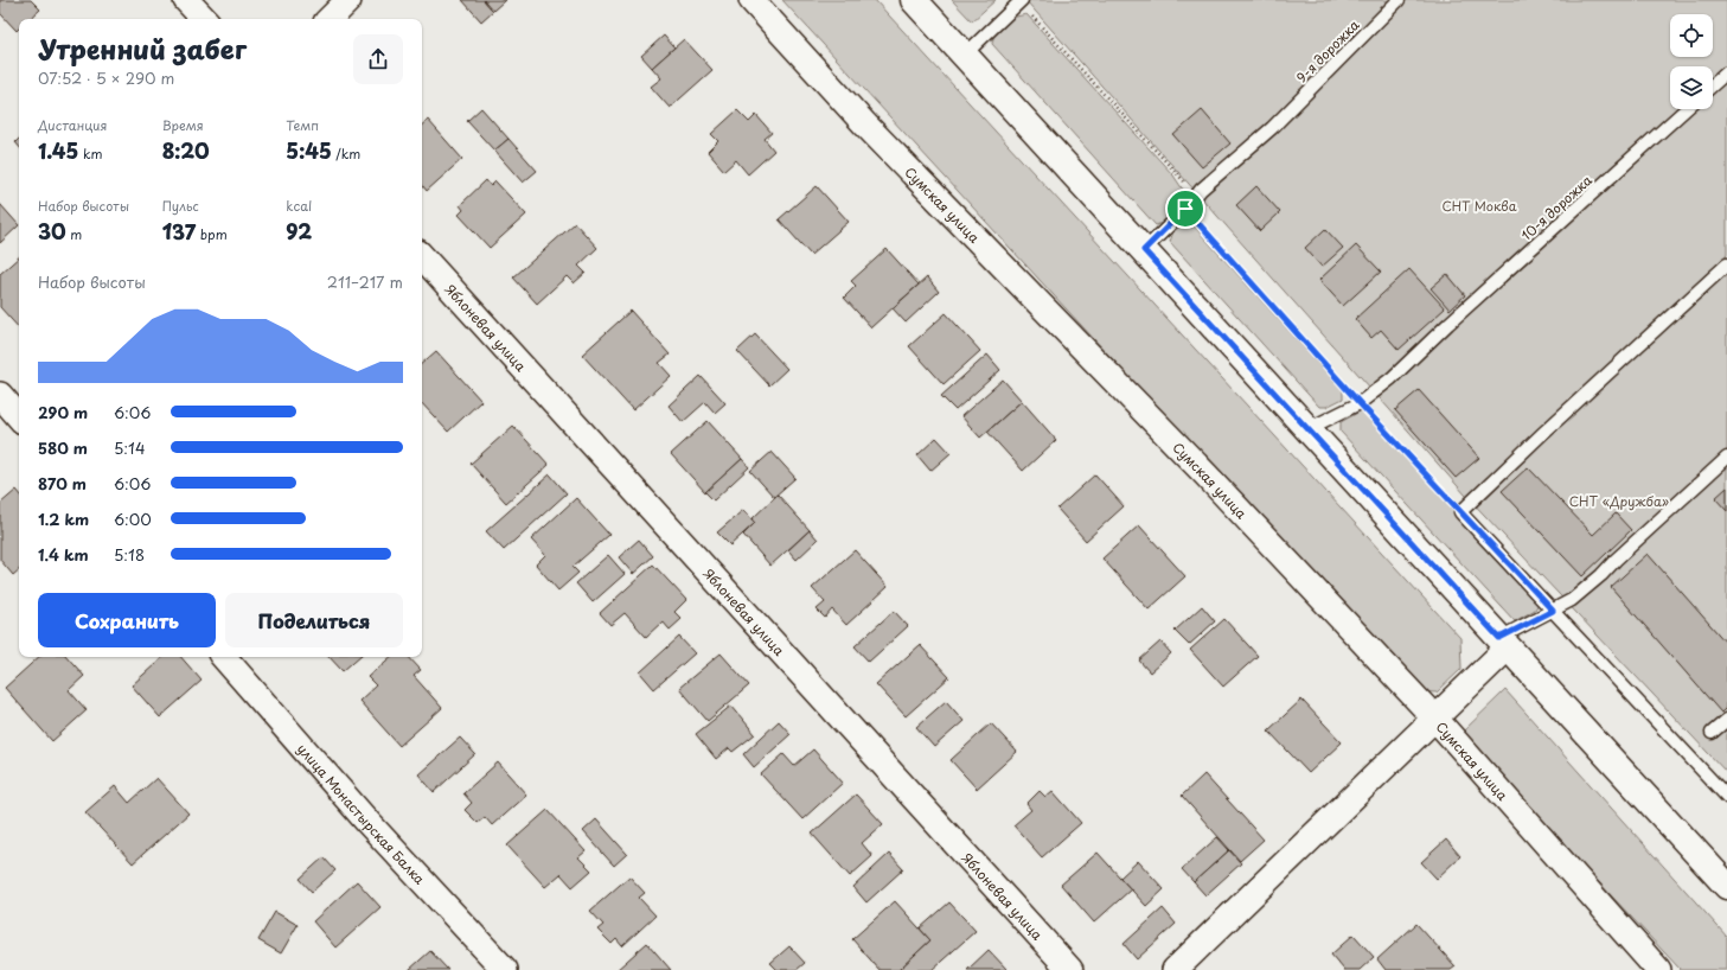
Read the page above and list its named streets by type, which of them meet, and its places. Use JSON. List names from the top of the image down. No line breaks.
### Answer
{"streets":{"street":["Сумская улица","Яблоневая улица","улица Монастырская Балка"],"lane":["9-я дорожка","10-я дорожка"]},"parks":["СНТ Моква","СНТ «Дружба»"],"page":{"heading":["Утренний забег","07:52 · 5 × 290 m"],"stats":[["Дистанция","1.45 km"],["Время","8:20"],["Темп","5:45 /km"],["Набор высоты","30 m"],["Пульс","137 bpm"],["kcal","92"]],"chart":["Набор высоты","211–217 m"],"list":[{"name":"290 m","note":"6:06"},{"name":"580 m","note":"5:14"},{"name":"870 m","note":"6:06"},{"name":"1.2 km","note":"6:00"},{"name":"1.4 km","note":"5:18"}],"buttons":["Сохранить","Поделиться"]}}
